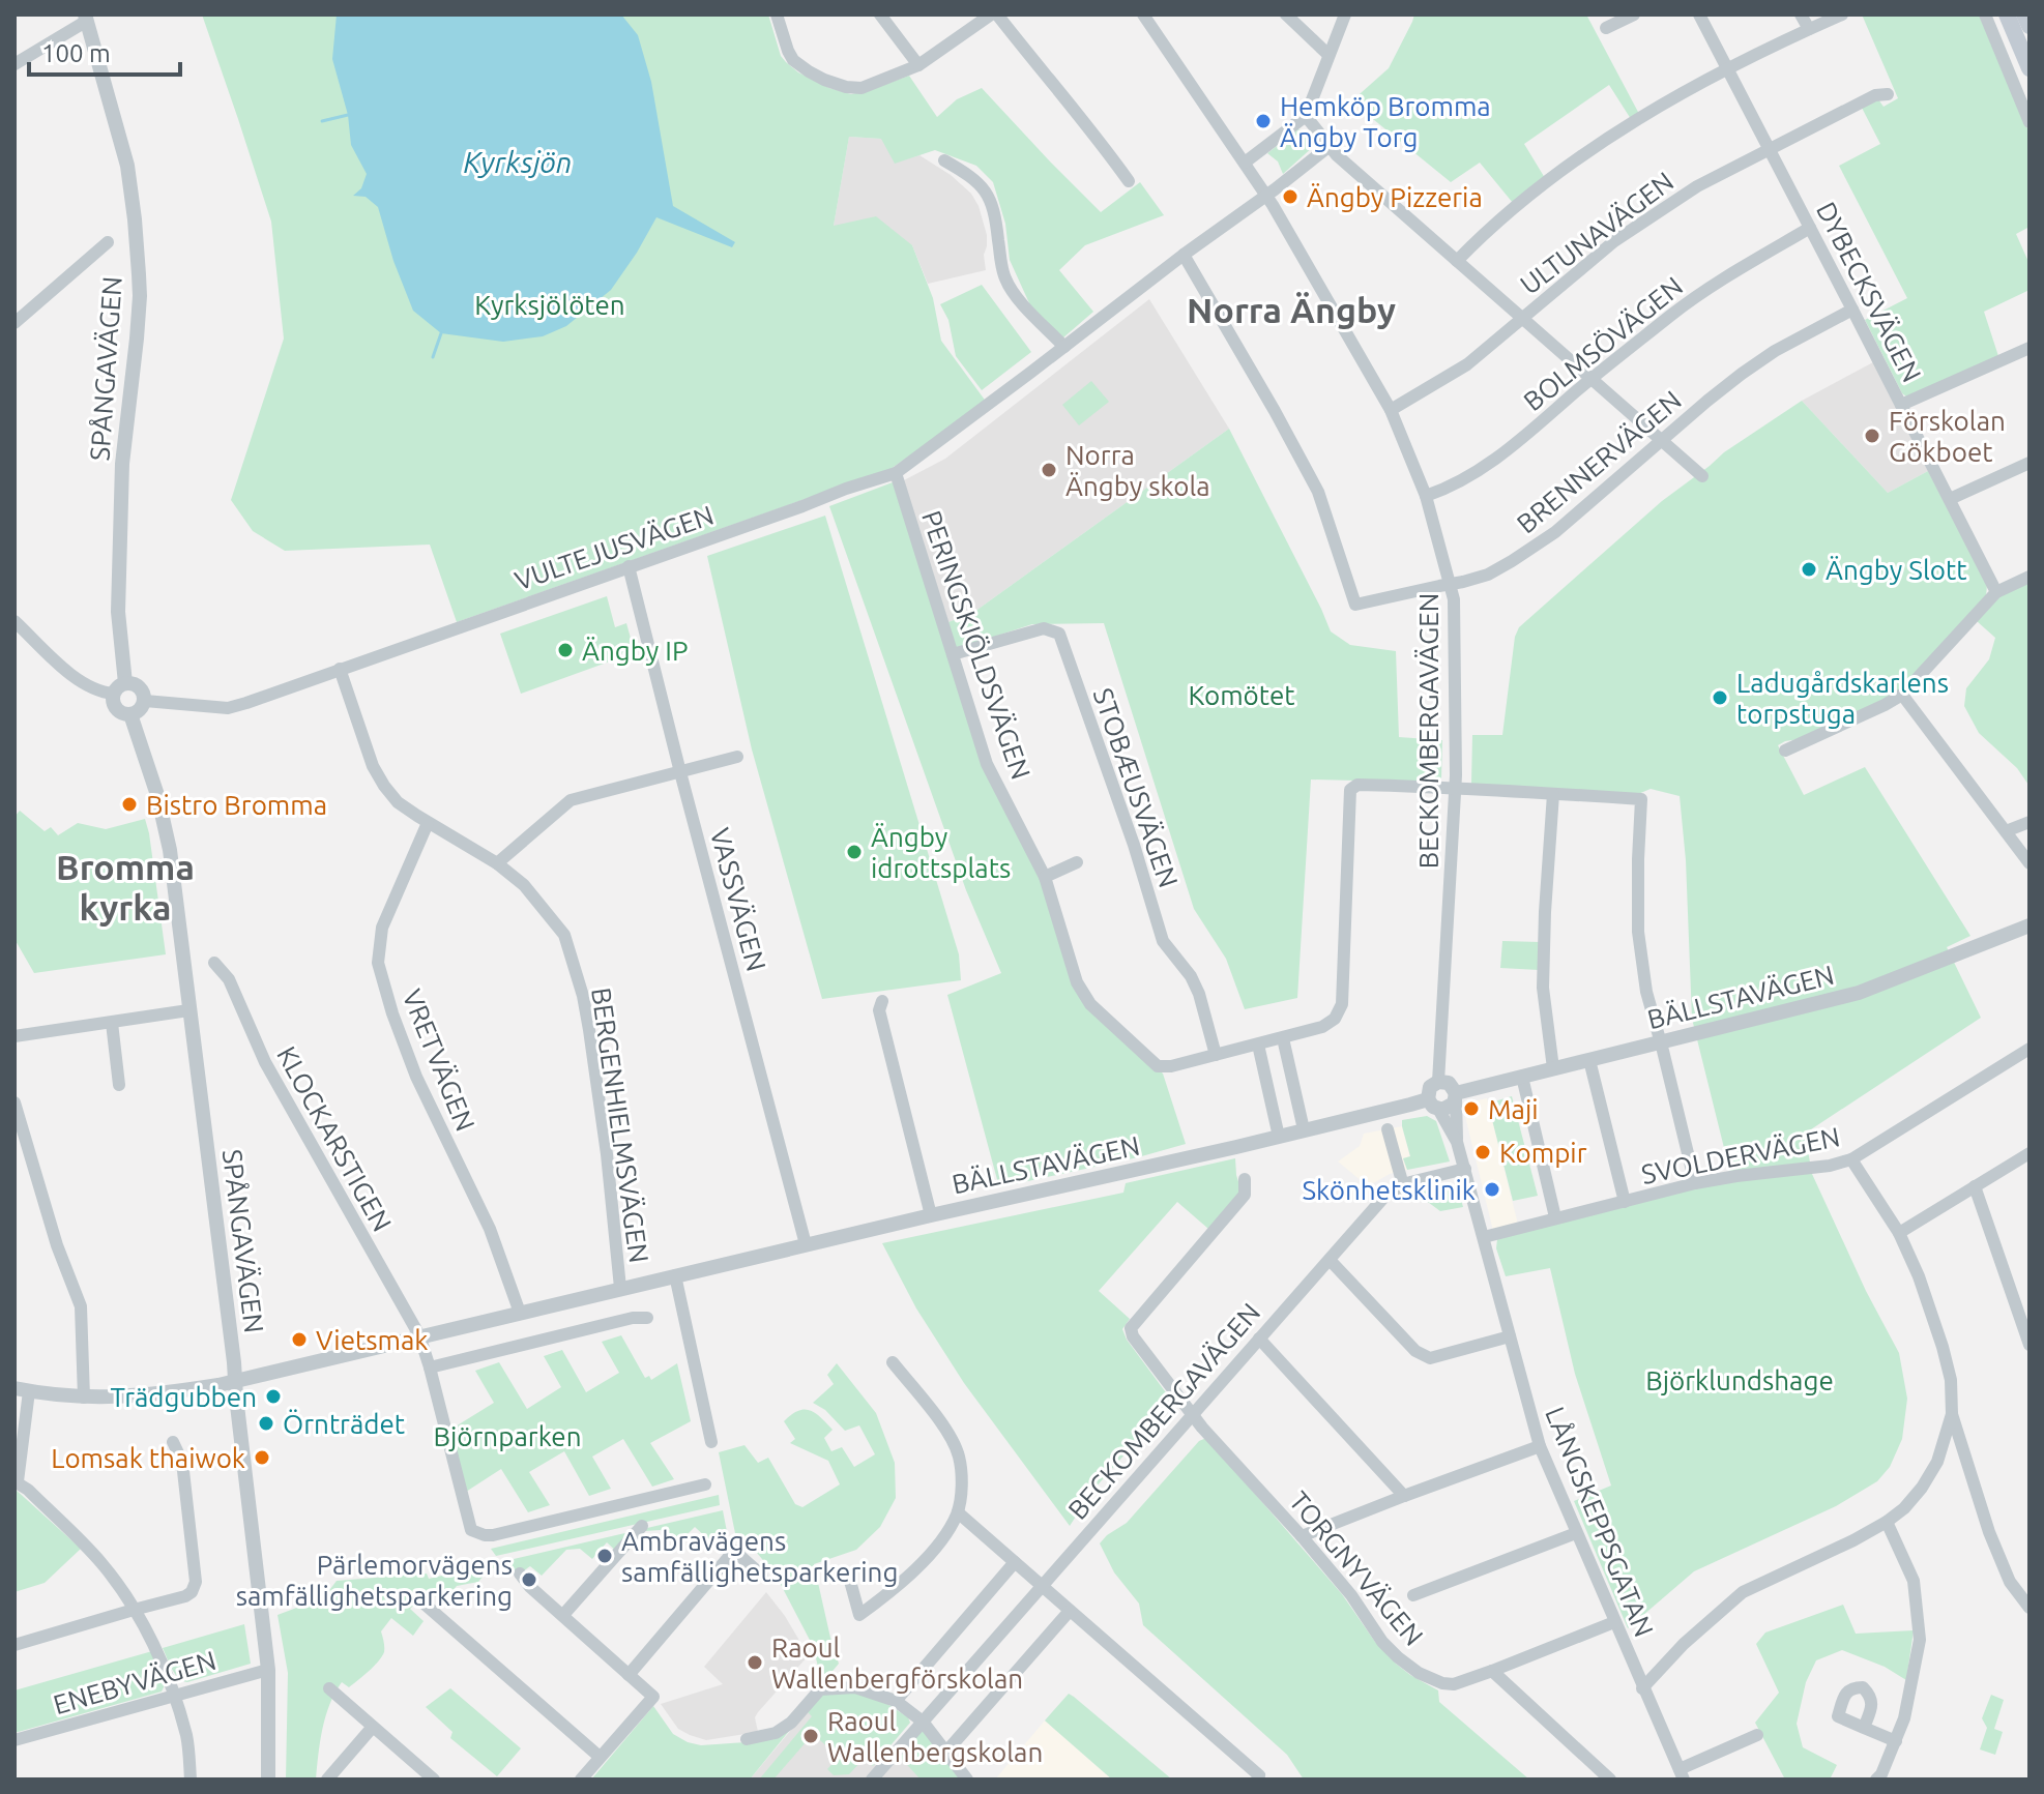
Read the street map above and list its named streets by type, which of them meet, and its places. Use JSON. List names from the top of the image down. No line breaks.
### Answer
{"streets":{"street":["ULTUNAVÄGEN","DYBECKSVÄGEN","BOLMSÖVÄGEN","SPÅNGAVÄGEN","BRENNERVÄGEN","VULTEJUSVÄGEN","PERINGSKIÖLDSVÄGEN","BECKOMBERGAVÄGEN","STOBÆUSVÄGEN","VASSVÄGEN","BÄLLSTAVÄGEN","VRETVÄGEN","BERGENHIELMSVÄGEN","KLOCKARSTIGEN","SVOLDERVÄGEN","LÅNGSKEPPSGATAN","TORGNYVÄGEN","ENEBYVÄGEN"]},"crossings":[["ULTUNAVÄGEN","DYBECKSVÄGEN"],["ULTUNAVÄGEN","BECKOMBERGAVÄGEN"],["DYBECKSVÄGEN","BOLMSÖVÄGEN"],["DYBECKSVÄGEN","BRENNERVÄGEN"],["BOLMSÖVÄGEN","BECKOMBERGAVÄGEN"],["SPÅNGAVÄGEN","VULTEJUSVÄGEN"],["SPÅNGAVÄGEN","BÄLLSTAVÄGEN"],["SPÅNGAVÄGEN","ENEBYVÄGEN"],["BRENNERVÄGEN","VULTEJUSVÄGEN"],["BRENNERVÄGEN","BECKOMBERGAVÄGEN"],["VULTEJUSVÄGEN","PERINGSKIÖLDSVÄGEN"],["VULTEJUSVÄGEN","BECKOMBERGAVÄGEN"],["VULTEJUSVÄGEN","VASSVÄGEN"],["VULTEJUSVÄGEN","BERGENHIELMSVÄGEN"],["PERINGSKIÖLDSVÄGEN","BECKOMBERGAVÄGEN"],["PERINGSKIÖLDSVÄGEN","STOBÆUSVÄGEN"],["BECKOMBERGAVÄGEN","BÄLLSTAVÄGEN"],["BECKOMBERGAVÄGEN","LÅNGSKEPPSGATAN"],["BECKOMBERGAVÄGEN","TORGNYVÄGEN"],["VASSVÄGEN","BÄLLSTAVÄGEN"],["BÄLLSTAVÄGEN","VRETVÄGEN"],["BÄLLSTAVÄGEN","BERGENHIELMSVÄGEN"],["BÄLLSTAVÄGEN","KLOCKARSTIGEN"],["BÄLLSTAVÄGEN","LÅNGSKEPPSGATAN"],["VRETVÄGEN","BERGENHIELMSVÄGEN"],["SVOLDERVÄGEN","LÅNGSKEPPSGATAN"],["LÅNGSKEPPSGATAN","TORGNYVÄGEN"]],"districts":["Norra Ängby","Bromma kyrka"],"water":["Kyrksjön"],"parks":["Kyrksjölöten","Komötet","Björklundshage","Björnparken"],"places":["Hemköp Bromma Ängby Torg","Ängby Pizzeria","Förskolan Gökboet","Norra Ängby skola","Ängby Slott","Ängby IP","Ladugårdskarlens torpstuga","Bistro Bromma","Ängby idrottsplats","Maji","Kompir","Skönhetsklinik","Vietsmak","Trädgubben","Örnträdet","Lomsak thaiwok","Ambravägens samfällighetsparkering","Pärlemorvägens samfällighetsparkering","Raoul Wallenbergförskolan","Raoul Wallenbergskolan"],"scale_bar":"100 m"}
